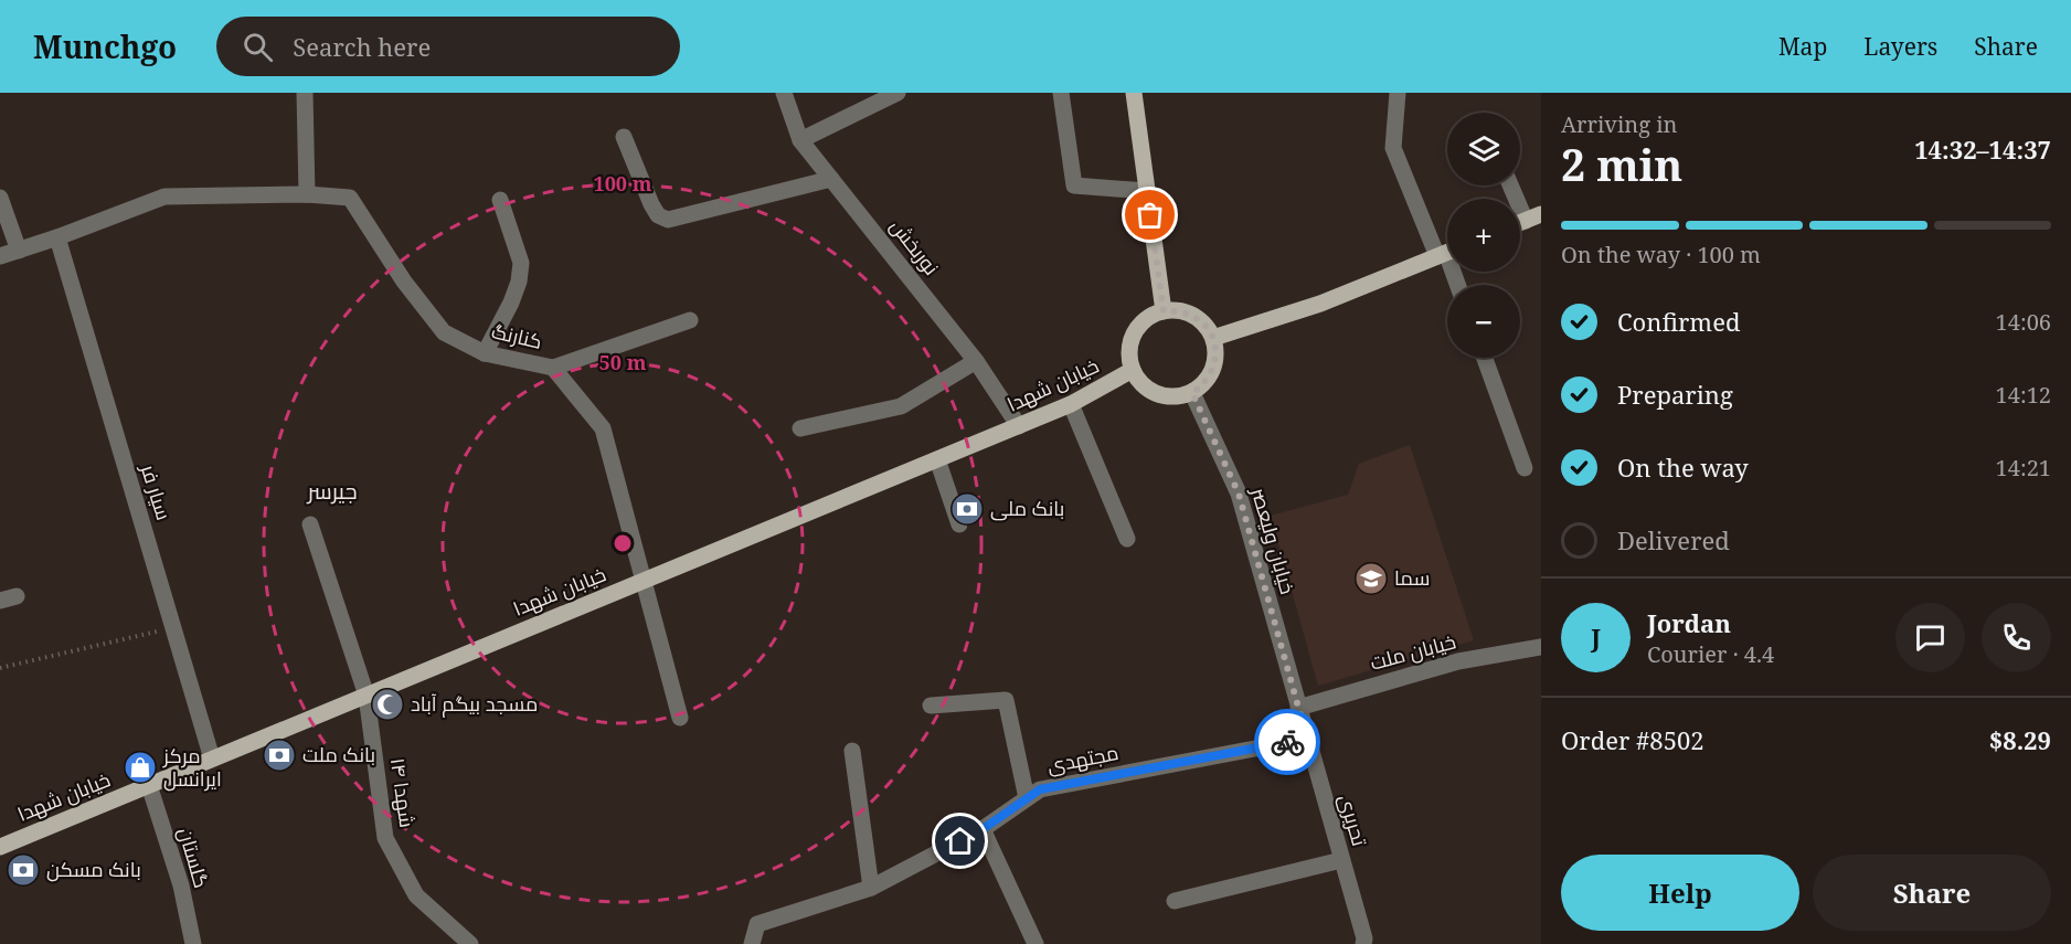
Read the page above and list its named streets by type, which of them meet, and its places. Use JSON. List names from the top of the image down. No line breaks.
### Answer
{"streets":{"main road":["خیابان شهدا"],"street":["نوربخش","کنارنگ","سیار فر","خیابان ولیعصر","خیابان ملت","مجتهدی","شهدا ۱۴","تحریری","گلستان"]},"crossings":[["نوربخش","خیابان شهدا"],["کنارنگ","خیابان شهدا"],["خیابان شهدا","سیار فر"],["خیابان شهدا","خیابان ولیعصر"],["خیابان شهدا","شهدا ۱۴"],["خیابان شهدا","گلستان"],["خیابان ولیعصر","خیابان ملت"],["خیابان ولیعصر","تحریری"],["خیابان ملت","تحریری"],["مجتهدی","تحریری"]],"districts":["جیرسر"],"places":{"bank":["بانک ملی","بانک ملت","بانک مسکن"],"school or university":["سما"],"mosque":["مسجد بیگم آباد"],"shop":["مرکز ایرانسل"]},"page":{"header":"Munchgo","search":"Search here","nav":["Map","Layers","Share"],"heading":["2 min","Arriving in","14:32–14:37"],"panel":["Jordan","Courier · 4.4","Order #8502","$8.29"],"map_buttons":["+","−"],"bar":"On the way · 100 m","list":[["Confirmed","14:06"],["Preparing","14:12"],["On the way","14:21"],"Delivered"],"round":"J","buttons":["Help","Share"]},"rings":["100 m","50 m"]}
